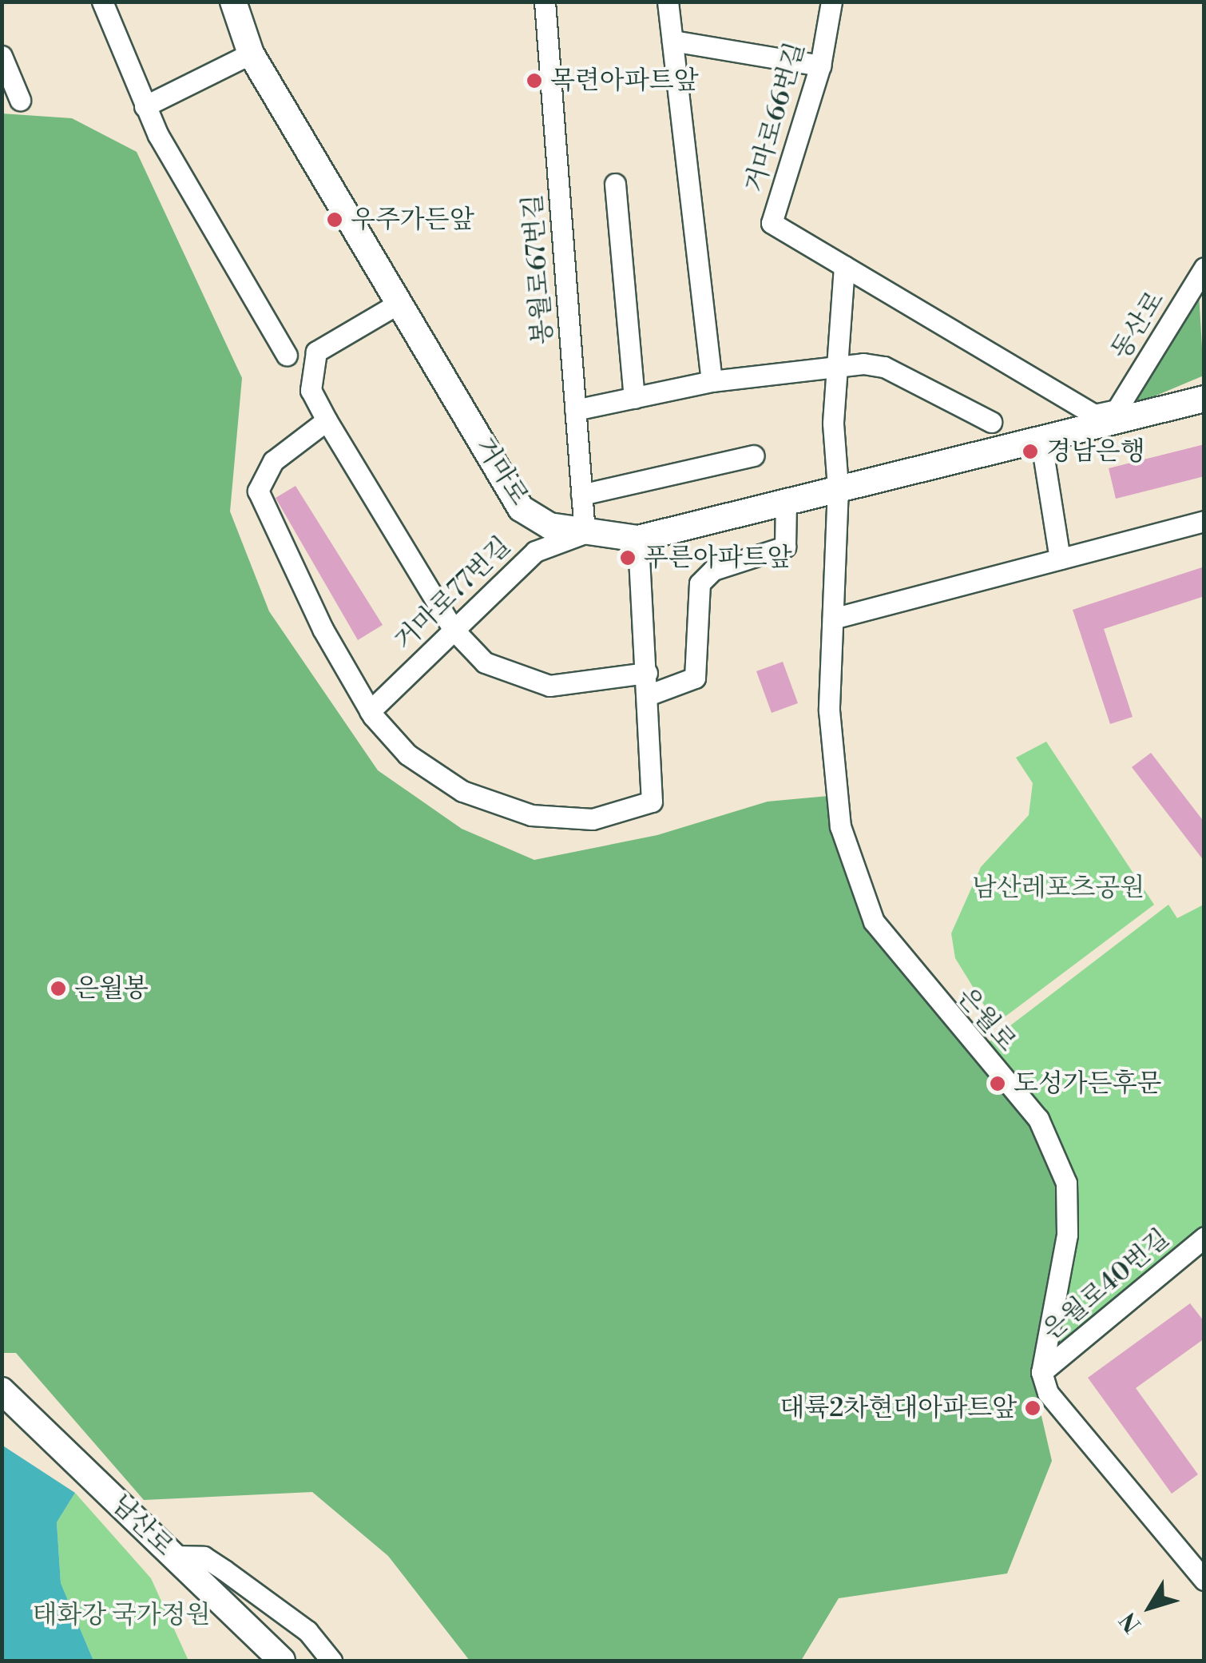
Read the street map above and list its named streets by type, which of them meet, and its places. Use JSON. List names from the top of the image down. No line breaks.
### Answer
{"streets":{"main road":["거마로","남산로"],"street":["거마로66번길","봉월로67번길","동산로","거마로77번길","은월로","은월로40번길"]},"crossings":[["거마로66번길","동산로"],["거마로66번길","거마로"],["거마로66번길","은월로"],["봉월로67번길","거마로"],["봉월로67번길","거마로77번길"],["동산로","거마로"],["거마로","거마로77번길"],["거마로","은월로"],["은월로","은월로40번길"]],"parks":["남산레포츠공원","태화강 국가정원"],"places":["목련아파트앞","우주가든앞","경남은행","푸른아파트앞","은월봉","도성가든후문","대륙2차현대아파트앞"],"north":"bottom left"}
